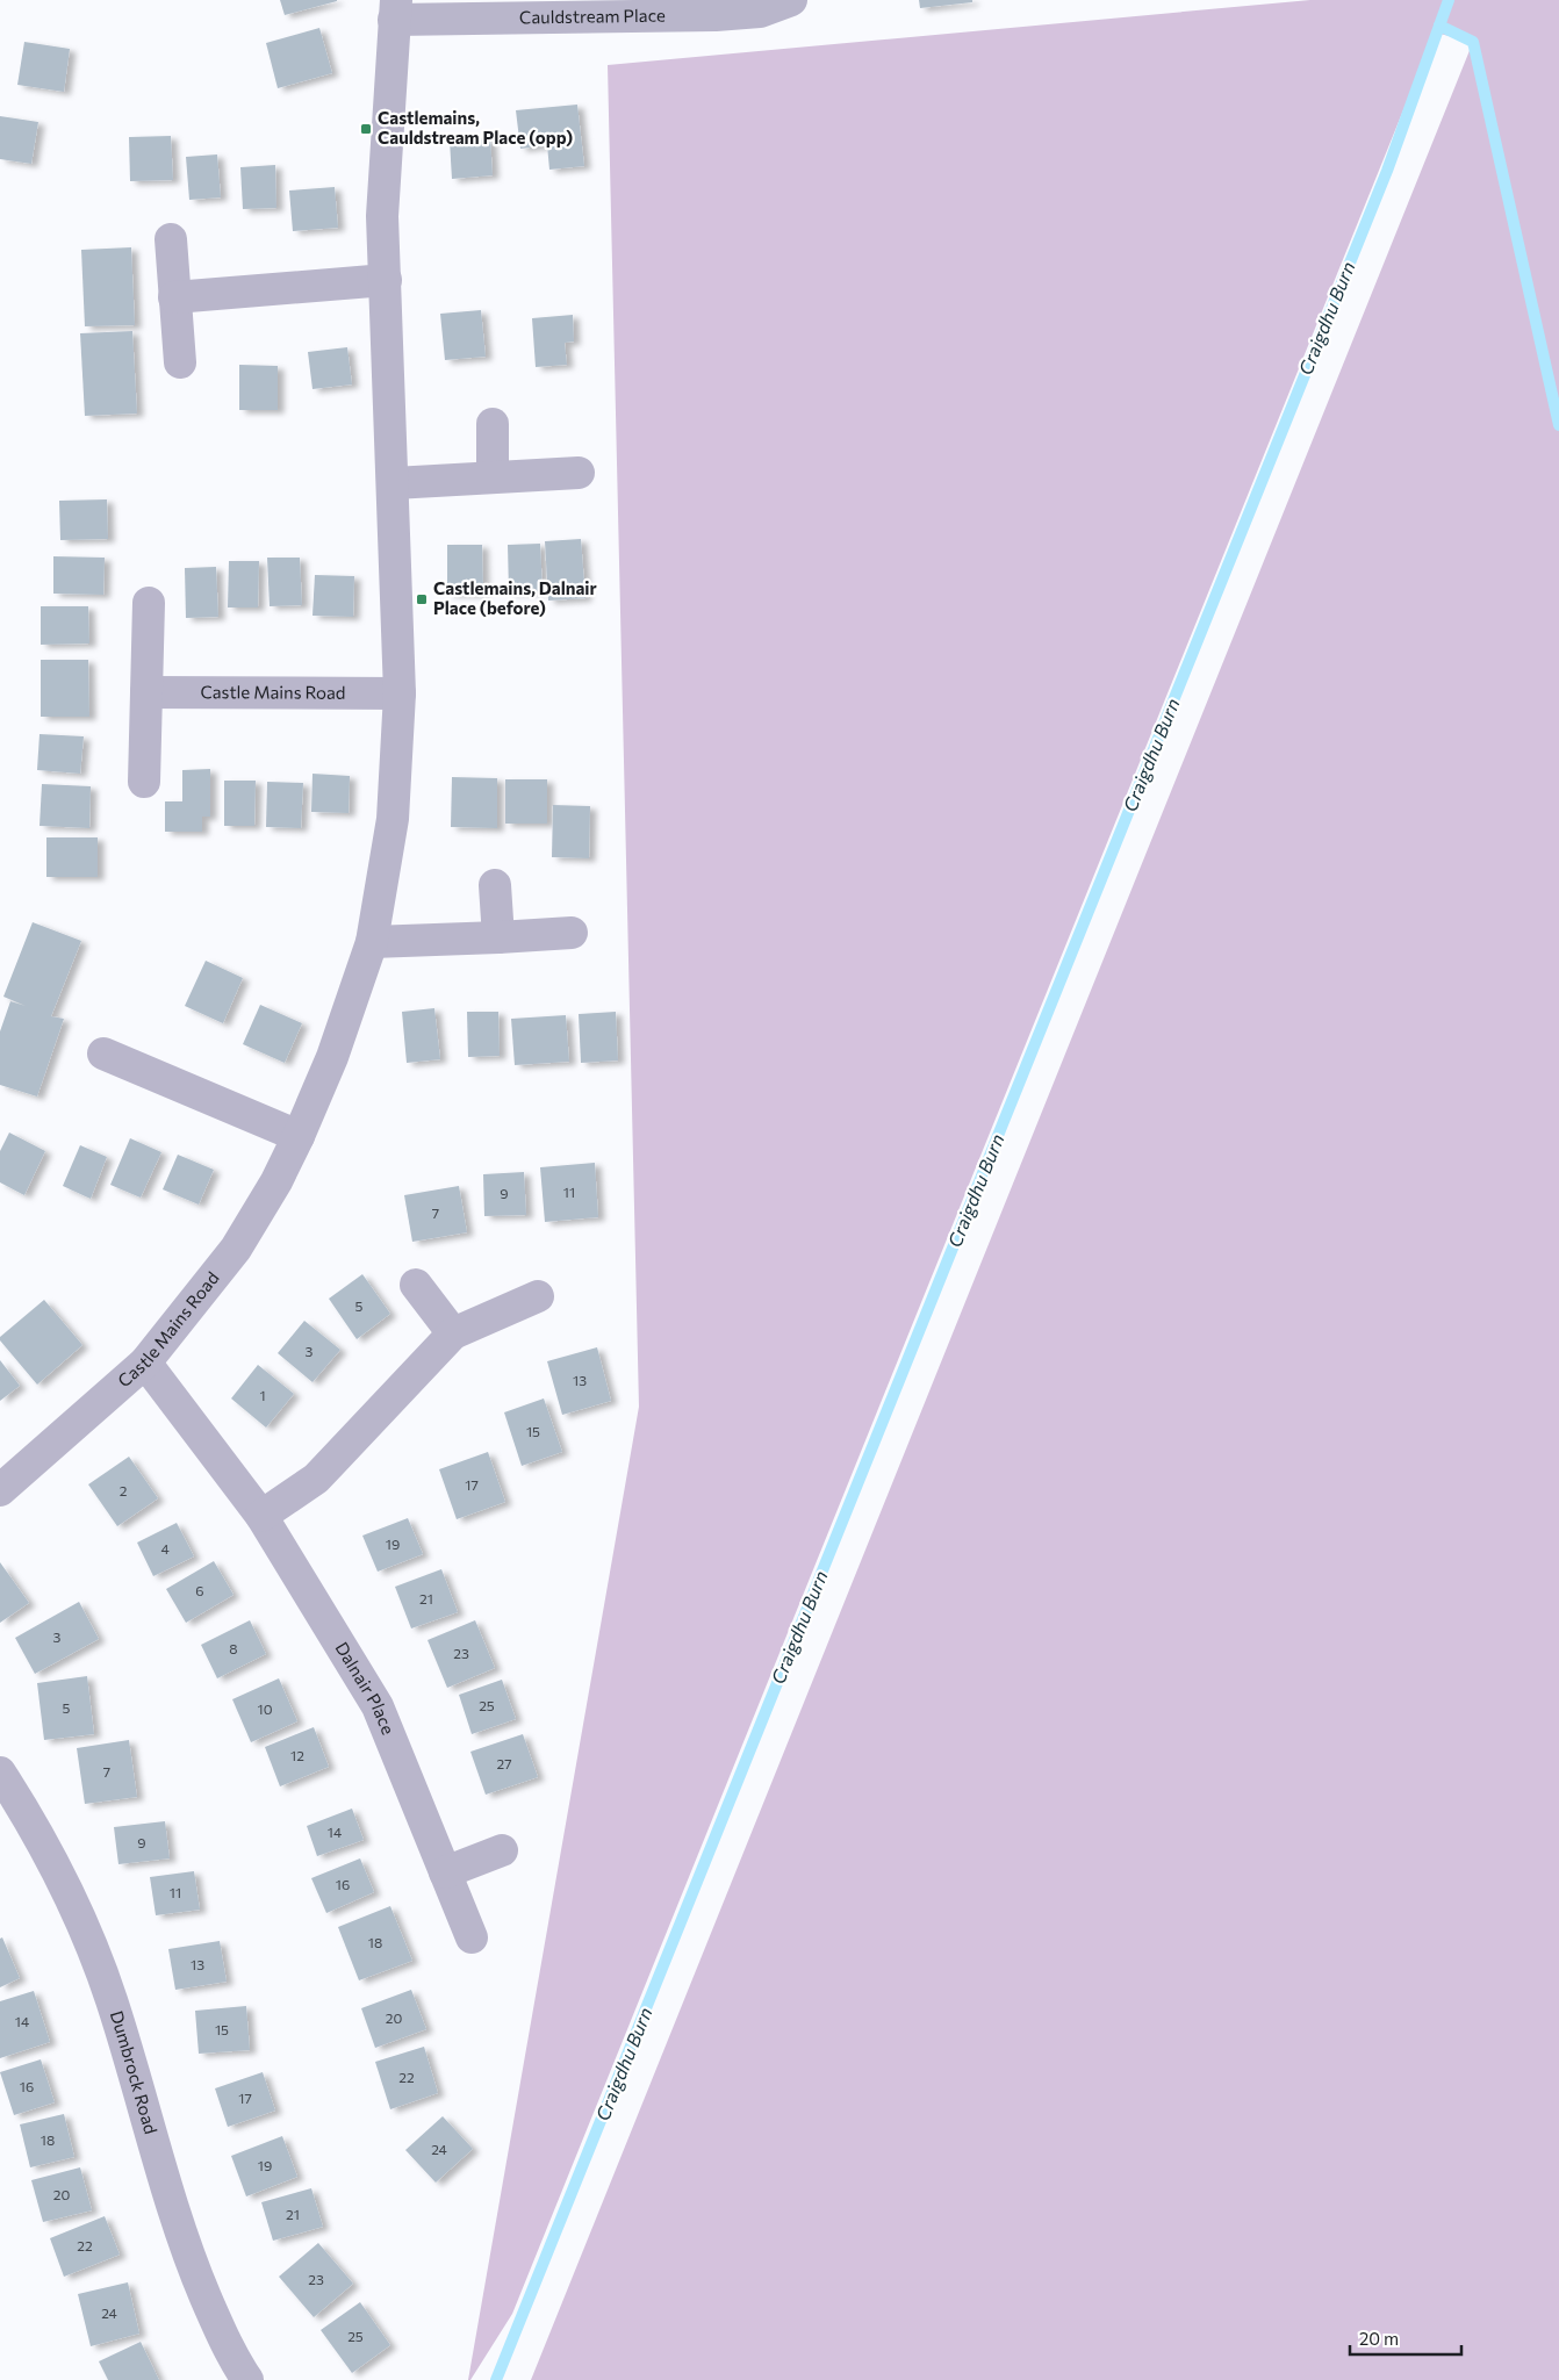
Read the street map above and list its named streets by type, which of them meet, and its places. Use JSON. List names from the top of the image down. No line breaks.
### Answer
{"streets":{"street":["Cauldstream Place","Castle Mains Road","Dalnair Place","Dumbrock Road"]},"crossings":[["Cauldstream Place","Castle Mains Road"],["Castle Mains Road","Dalnair Place"]],"water":["Craigdhu Burn"],"places":{"transit":["Castlemains, Cauldstream Place (opp)","Castlemains, Dalnair Place (before)"]},"house_numbers":["11","9","7","5","3","13","1","15","17","2","19","4","6","21","3","8","23","25","5","10","12","27","7","14","9","16","11","18","13","20","14","15","22","16","17","18","24","19","20","21","22","23","24","25"],"scale_bar":"20 m"}
